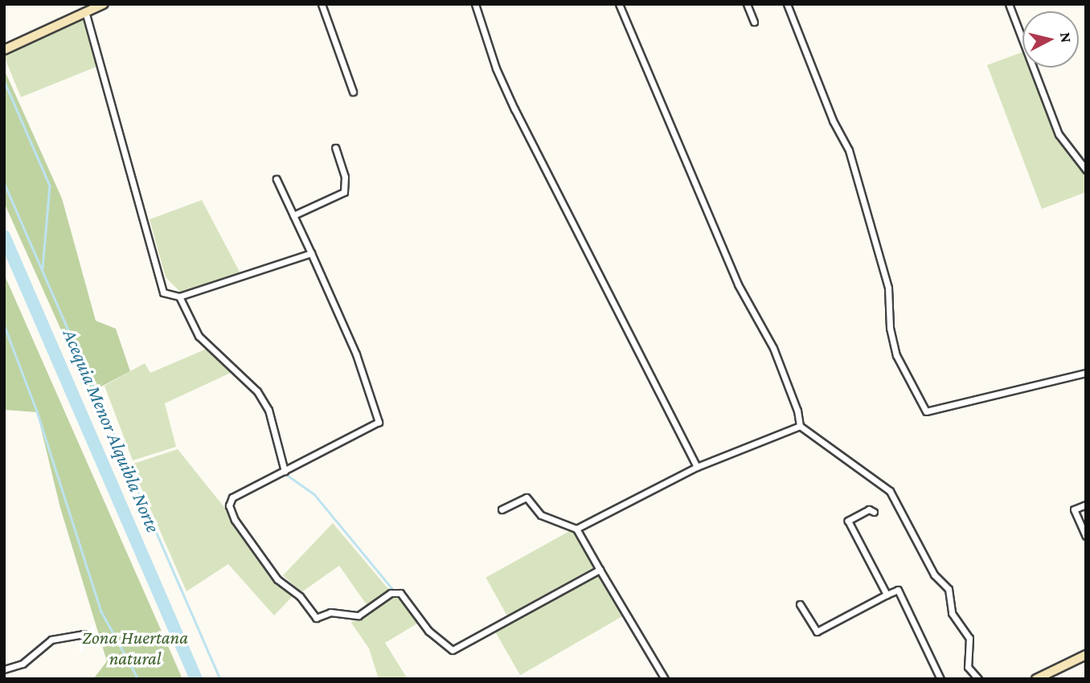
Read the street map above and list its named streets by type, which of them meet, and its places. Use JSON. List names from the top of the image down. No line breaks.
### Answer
{"water":["Acequia Menor Alquibla Norte"],"parks":["Zona Huertana natural"],"north":"right"}
